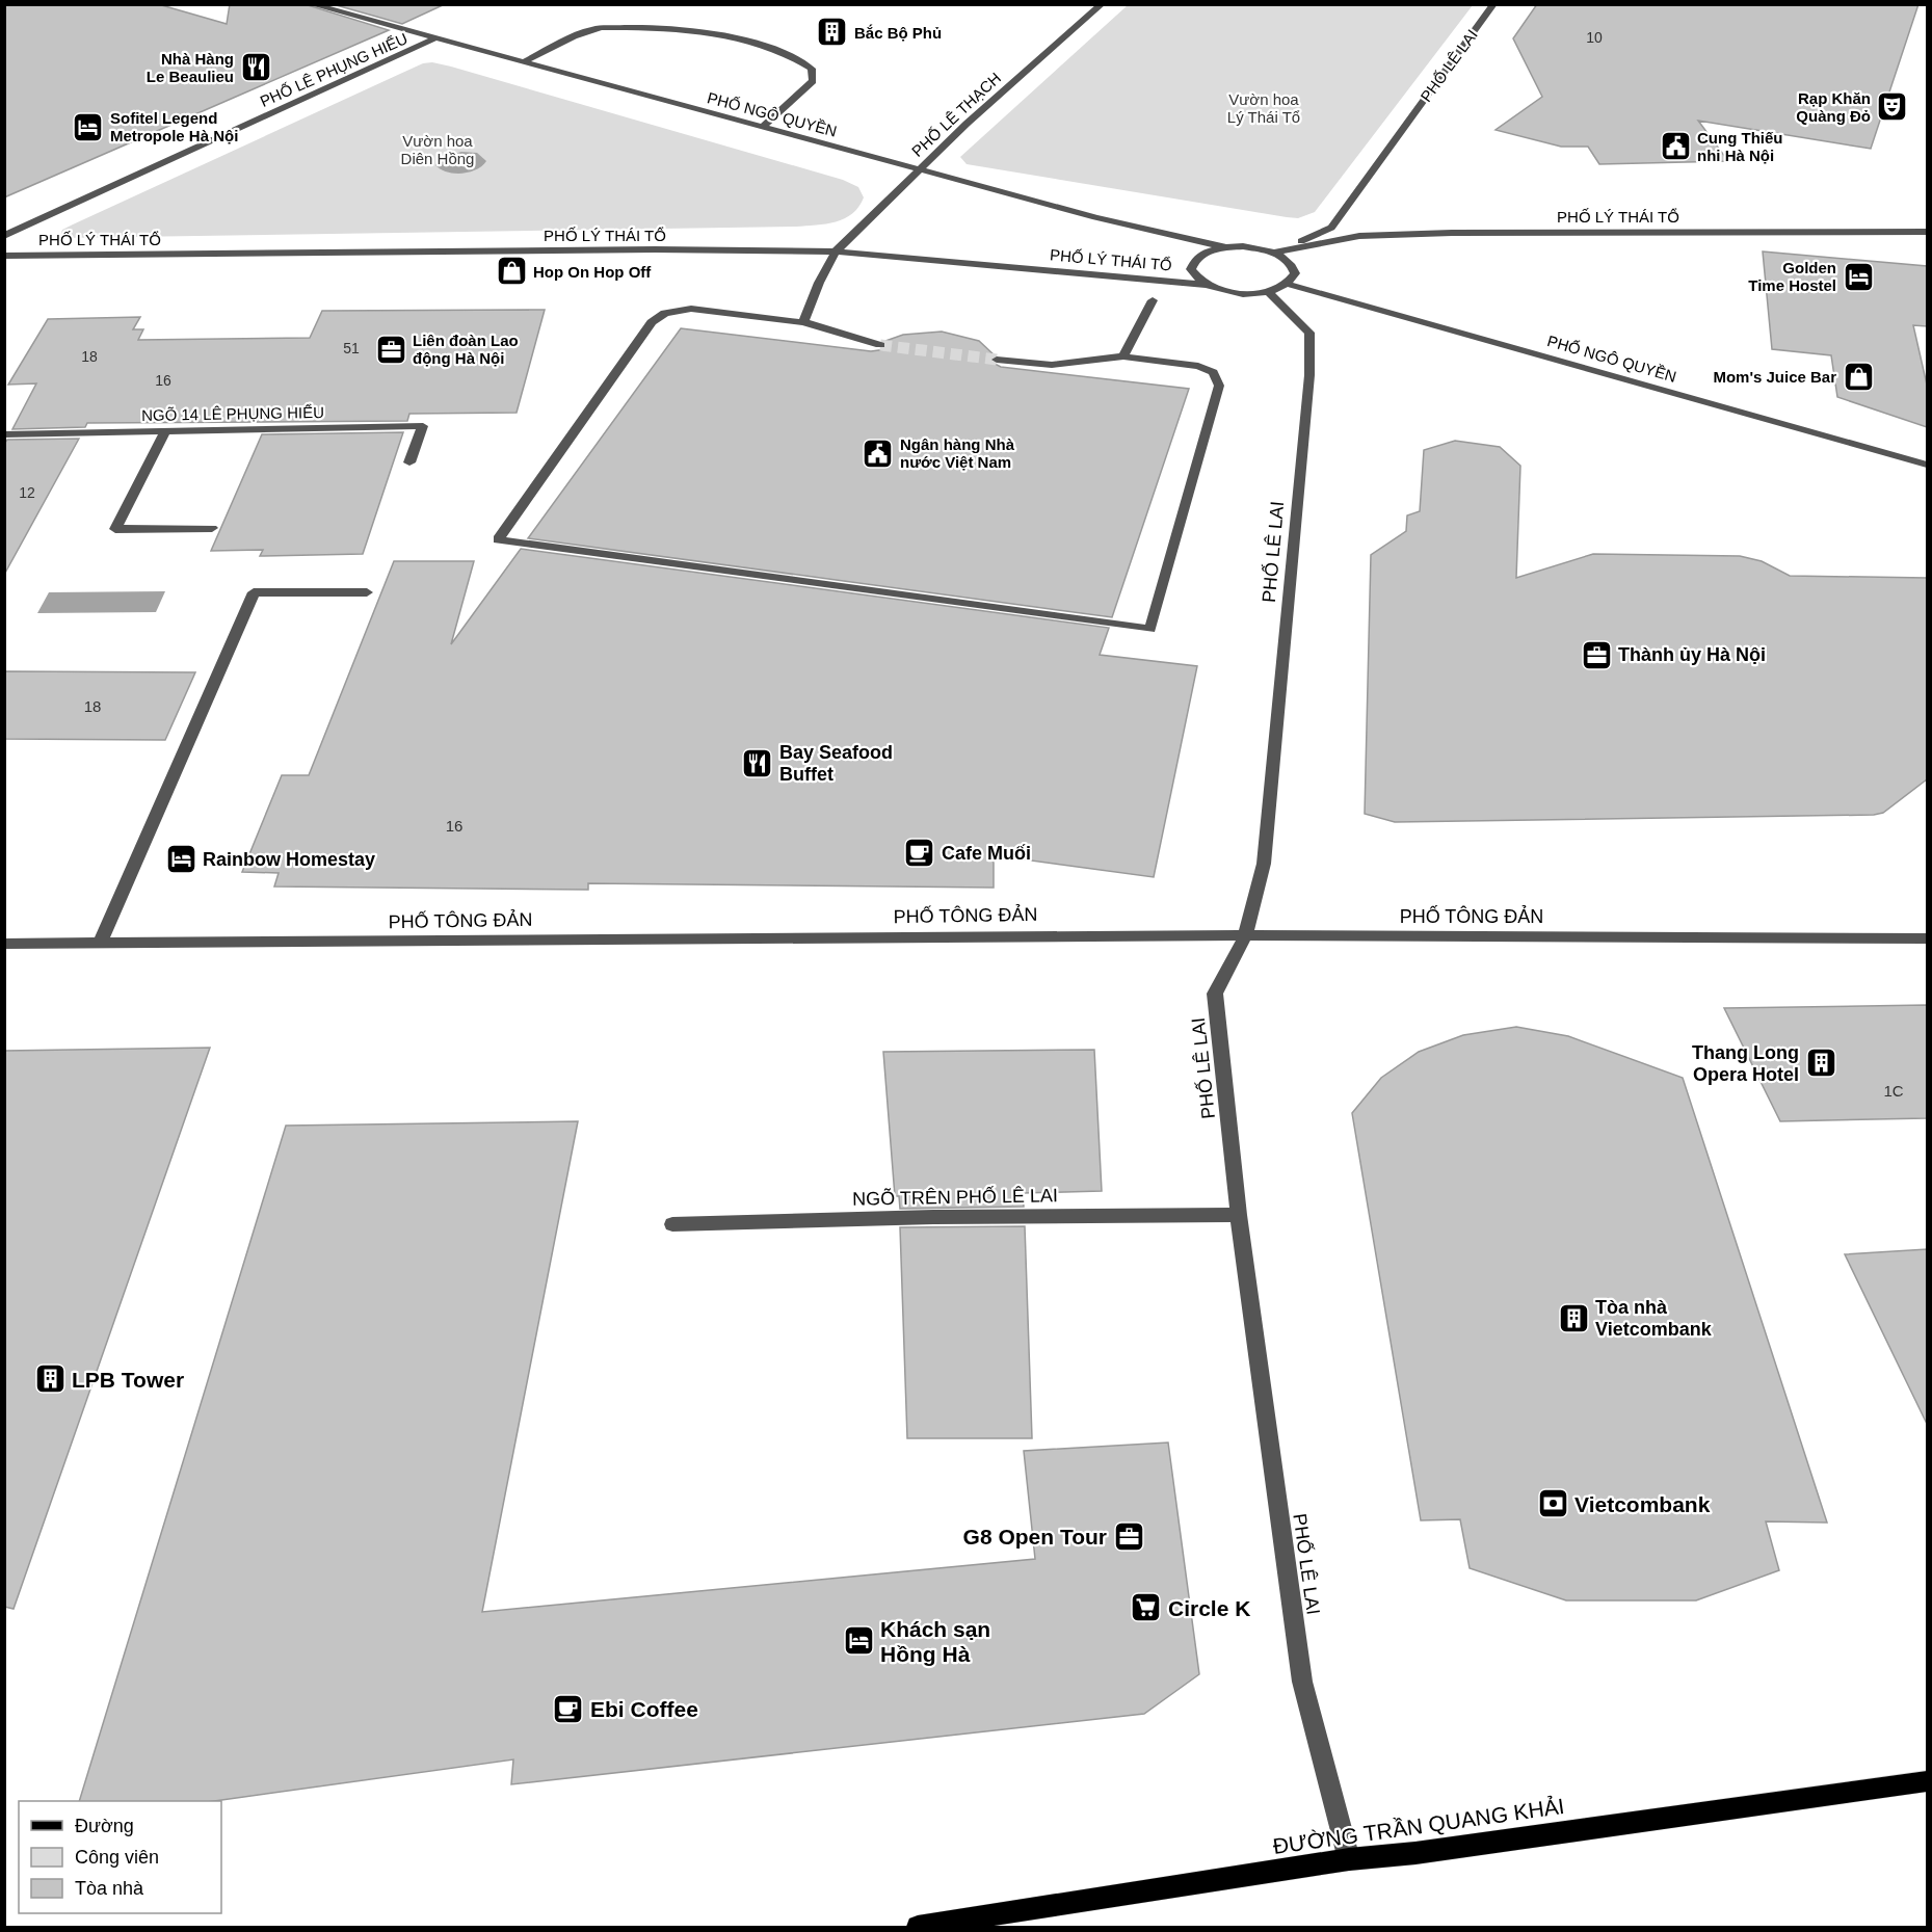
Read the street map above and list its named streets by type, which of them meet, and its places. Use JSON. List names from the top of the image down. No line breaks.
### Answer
{"streets":{"main road":["ĐƯỜNG TRẦN QUANG KHẢI"],"street":["PHỐ LÊ LAI","PHỐ LÊ PHỤNG HIỂU","PHỐ NGÔ QUYỀN","PHỐ LÊ THẠCH","PHỐ LÝ THÁI TỔ","NGÕ 14 LÊ PHỤNG HIỂU","PHỐ TÔNG ĐẢN","NGÕ TRÊN PHỐ LÊ LAI"]},"crossings":[["PHỐ LÊ LAI","PHỐ LÝ THÁI TỔ"],["PHỐ LÊ LAI","PHỐ TÔNG ĐẢN"],["PHỐ LÊ LAI","NGÕ TRÊN PHỐ LÊ LAI"],["PHỐ LÊ LAI","ĐƯỜNG TRẦN QUANG KHẢI"],["PHỐ LÊ PHỤNG HIỂU","PHỐ NGÔ QUYỀN"],["PHỐ NGÔ QUYỀN","PHỐ LÊ THẠCH"],["PHỐ LÊ THẠCH","PHỐ LÝ THÁI TỔ"]],"parks":["Vườn hoa Lý Thái Tổ","Vườn hoa Diên Hồng"],"places":{"building":["Bắc Bộ Phủ","Thang Long Opera Hotel","Tòa nhà Vietcombank","LPB Tower"],"restaurant":["Nhà Hàng Le Beaulieu","Bay Seafood Buffet"],"theatre":["Rạp Khăn Quàng Đỏ"],"hotel":["Sofitel Legend Metropole Hà Nội","Golden Time Hostel","Rainbow Homestay","Khách sạn Hồng Hà"],"public building":["Cung Thiếu nhi Hà Nội","Ngân hàng Nhà nước Việt Nam"],"shop":["Hop On Hop Off","Mom's Juice Bar"],"office":["Liên đoàn Lao động Hà Nội","Thành ủy Hà Nội","G8 Open Tour"],"cafe":["Cafe Muối","Ebi Coffee"],"bank":["Vietcombank"],"supermarket":["Circle K"]},"house_numbers":["10","51","18","16","12","18","16","1C"],"legend":["Đường","Công viên","Tòa nhà"]}
